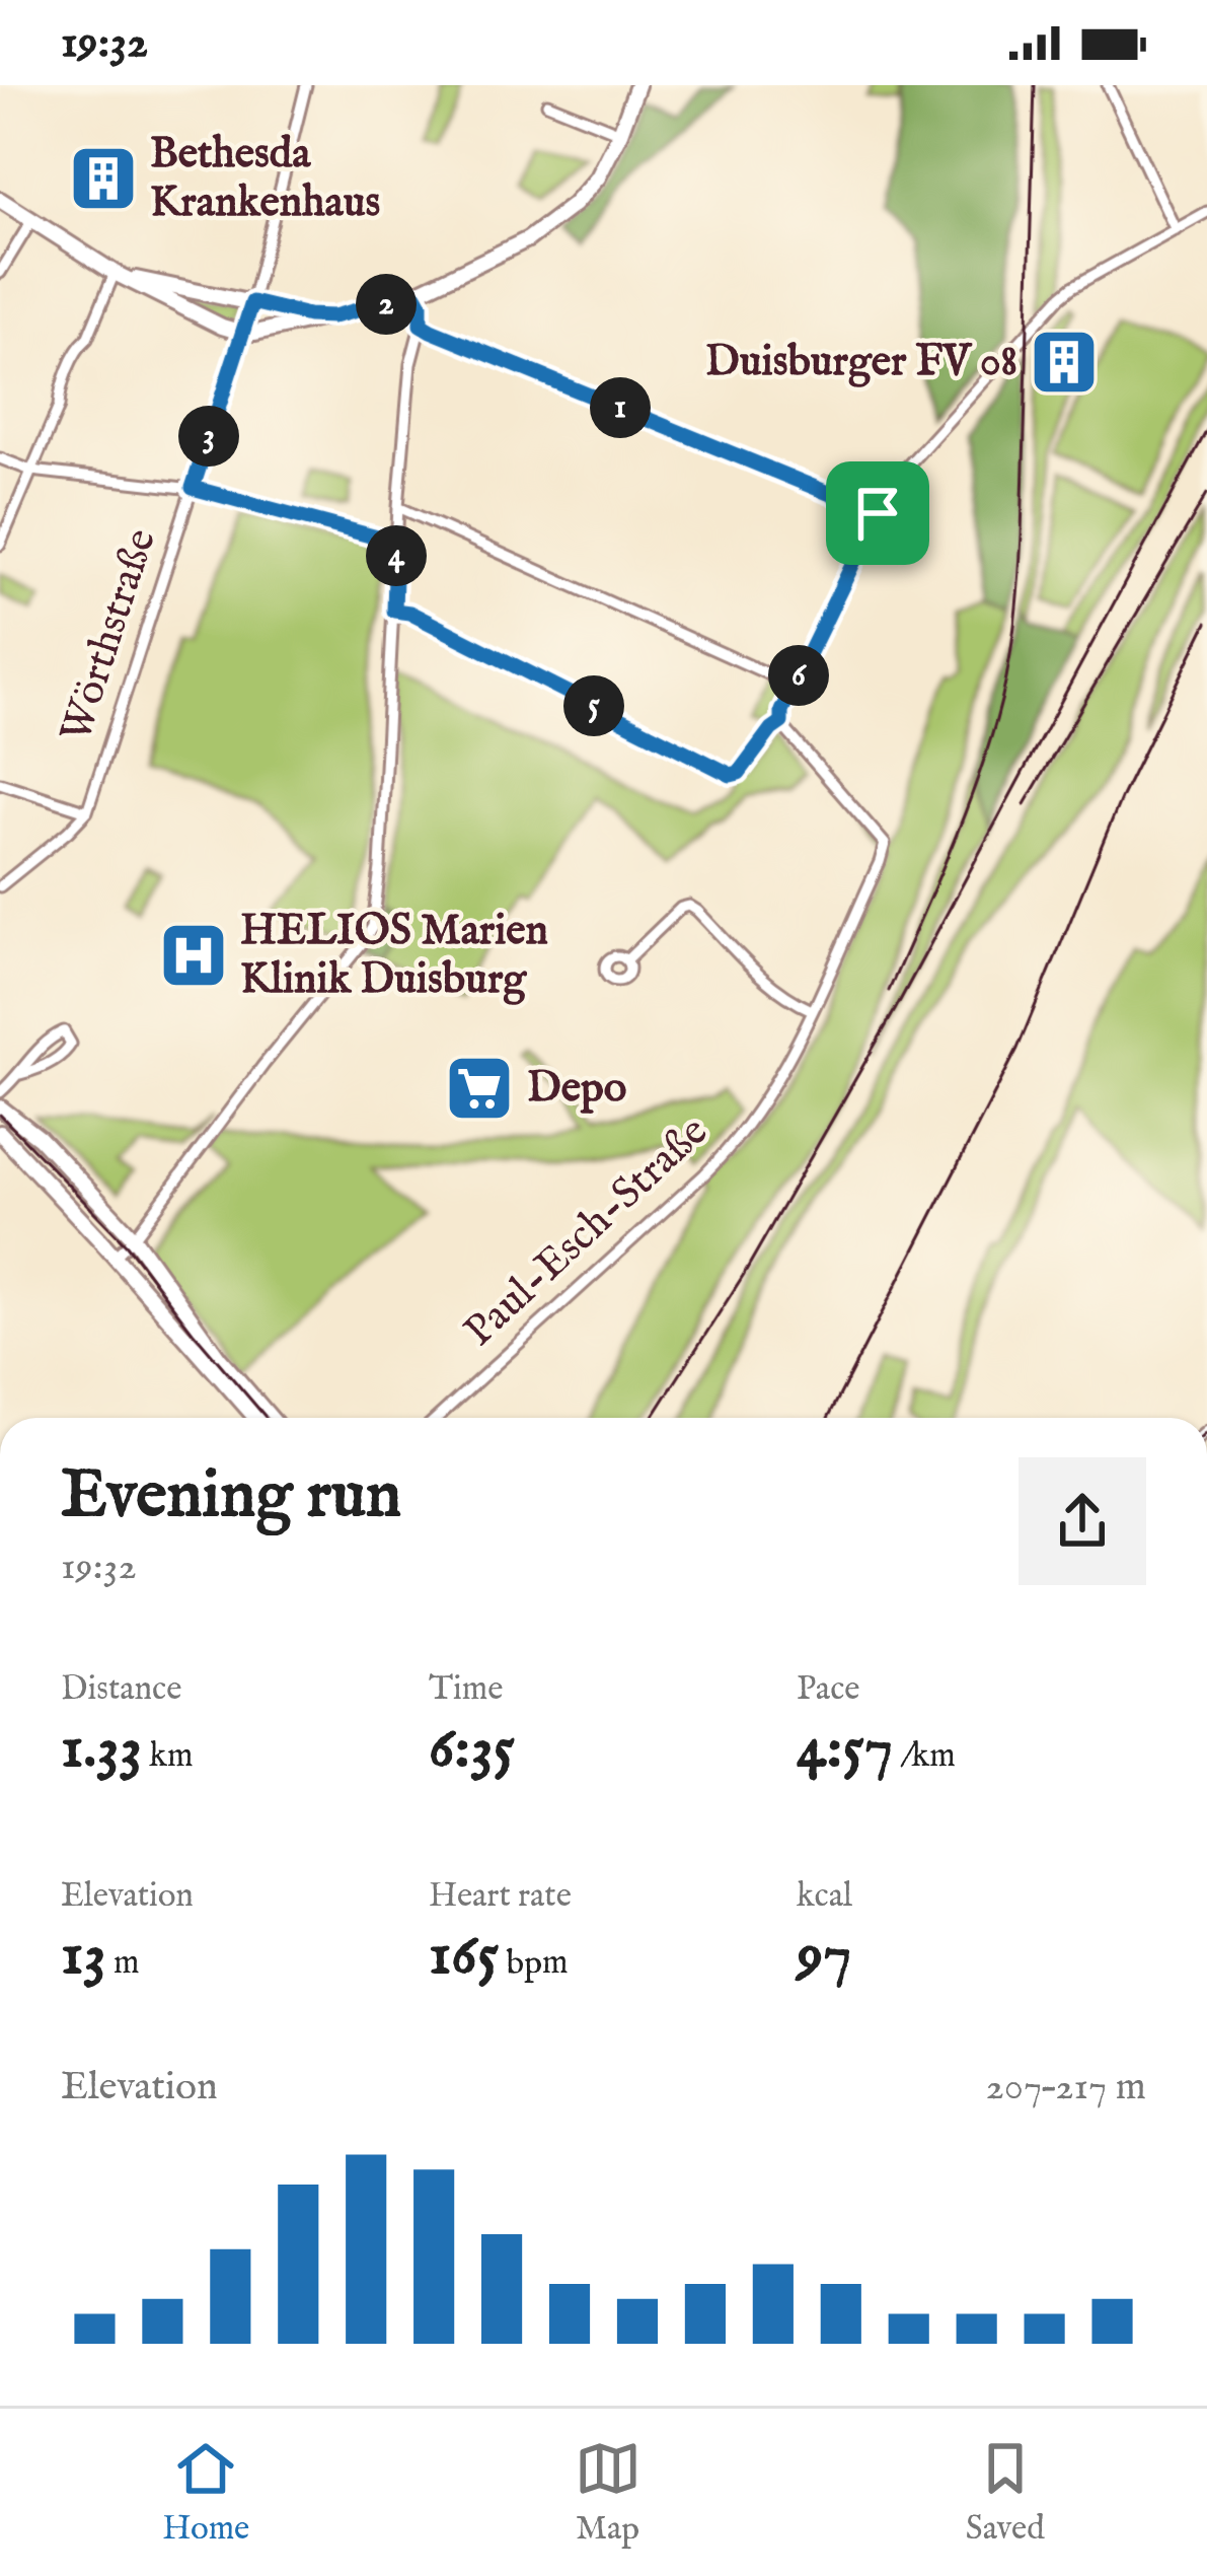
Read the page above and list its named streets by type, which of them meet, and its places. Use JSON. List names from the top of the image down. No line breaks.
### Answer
{"streets":{"street":["Wörthstraße","Paul-Esch-Straße"]},"places":{"building":["Bethesda Krankenhaus","Duisburger FV 08"],"hospital":["HELIOS Marien Klinik Duisburg"],"supermarket":["Depo"]},"page":{"status":"19:32","pins":["2","1","3","4","6","5"],"heading":["Evening run","19:32"],"stats":[["Distance","1.33 km"],["Time","6:35"],["Pace","4:57 /km"],["Elevation","13 m"],["Heart rate","165 bpm"],["kcal","97"]],"chart":["Elevation","207–217 m"],"tabs":["Home","Map","Saved"]}}
